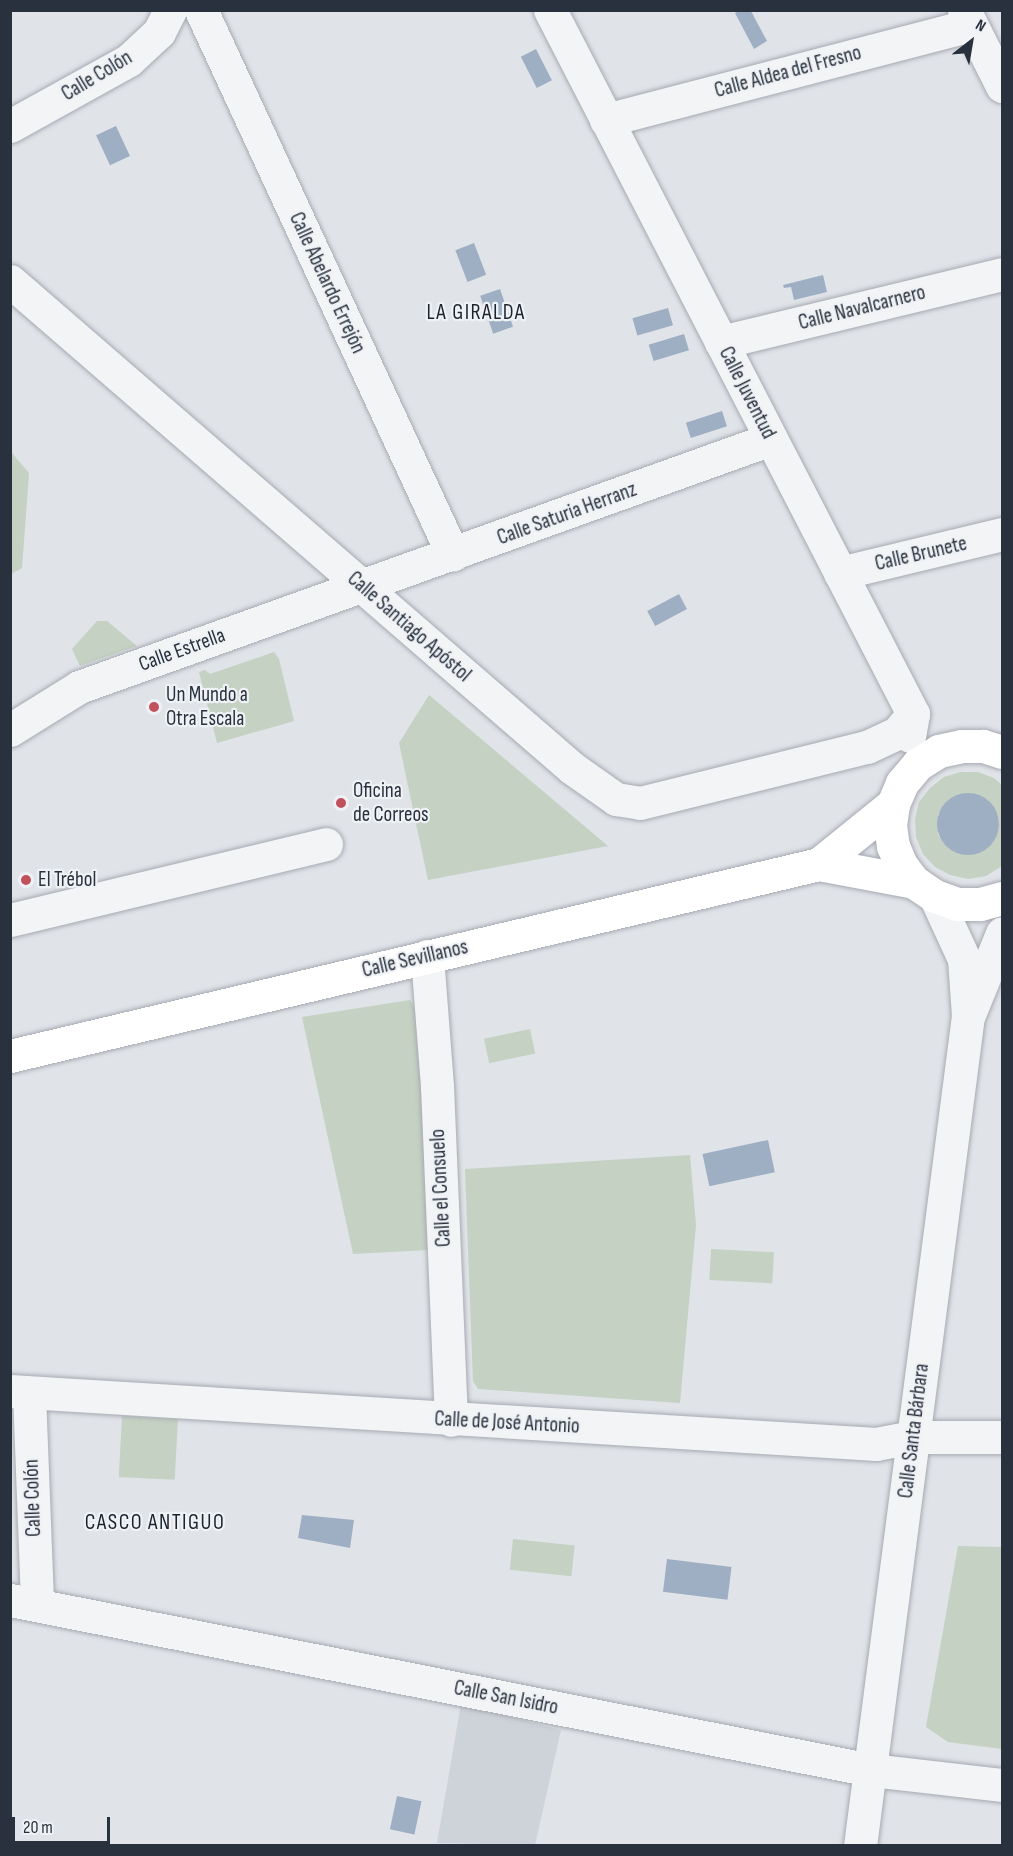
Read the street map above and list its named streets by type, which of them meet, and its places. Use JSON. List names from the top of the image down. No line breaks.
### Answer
{"streets":{"main road":["Calle Sevillanos"],"street":["Calle Aldea del Fresno","Calle Colón","Calle Abelardo Errejón","Calle Navalcarnero","Calle Juventud","Calle Saturia Herranz","Calle Brunete","Calle Santiago Apóstol","Calle Estrella","Calle el Consuelo","Calle de José Antonio","Calle Santa Bárbara","Calle San Isidro"]},"crossings":[["Calle Aldea del Fresno","Calle Juventud"],["Calle Colón","Calle de José Antonio"],["Calle Colón","Calle San Isidro"],["Calle Abelardo Errejón","Calle Saturia Herranz"],["Calle Navalcarnero","Calle Juventud"],["Calle Juventud","Calle Saturia Herranz"],["Calle Juventud","Calle Brunete"],["Calle Juventud","Calle Santiago Apóstol"],["Calle Saturia Herranz","Calle Santiago Apóstol"],["Calle Saturia Herranz","Calle Estrella"],["Calle Santiago Apóstol","Calle Estrella"],["Calle Santiago Apóstol","Calle Sevillanos"],["Calle Sevillanos","Calle el Consuelo"],["Calle Sevillanos","Calle Santa Bárbara"],["Calle el Consuelo","Calle de José Antonio"],["Calle de José Antonio","Calle Santa Bárbara"],["Calle Santa Bárbara","Calle San Isidro"]],"districts":["LA GIRALDA","CASCO ANTIGUO"],"places":["Un Mundo a Otra Escala","Oficina de Correos","El Trébol"],"scale_bar":"20 m","north":"top right"}
